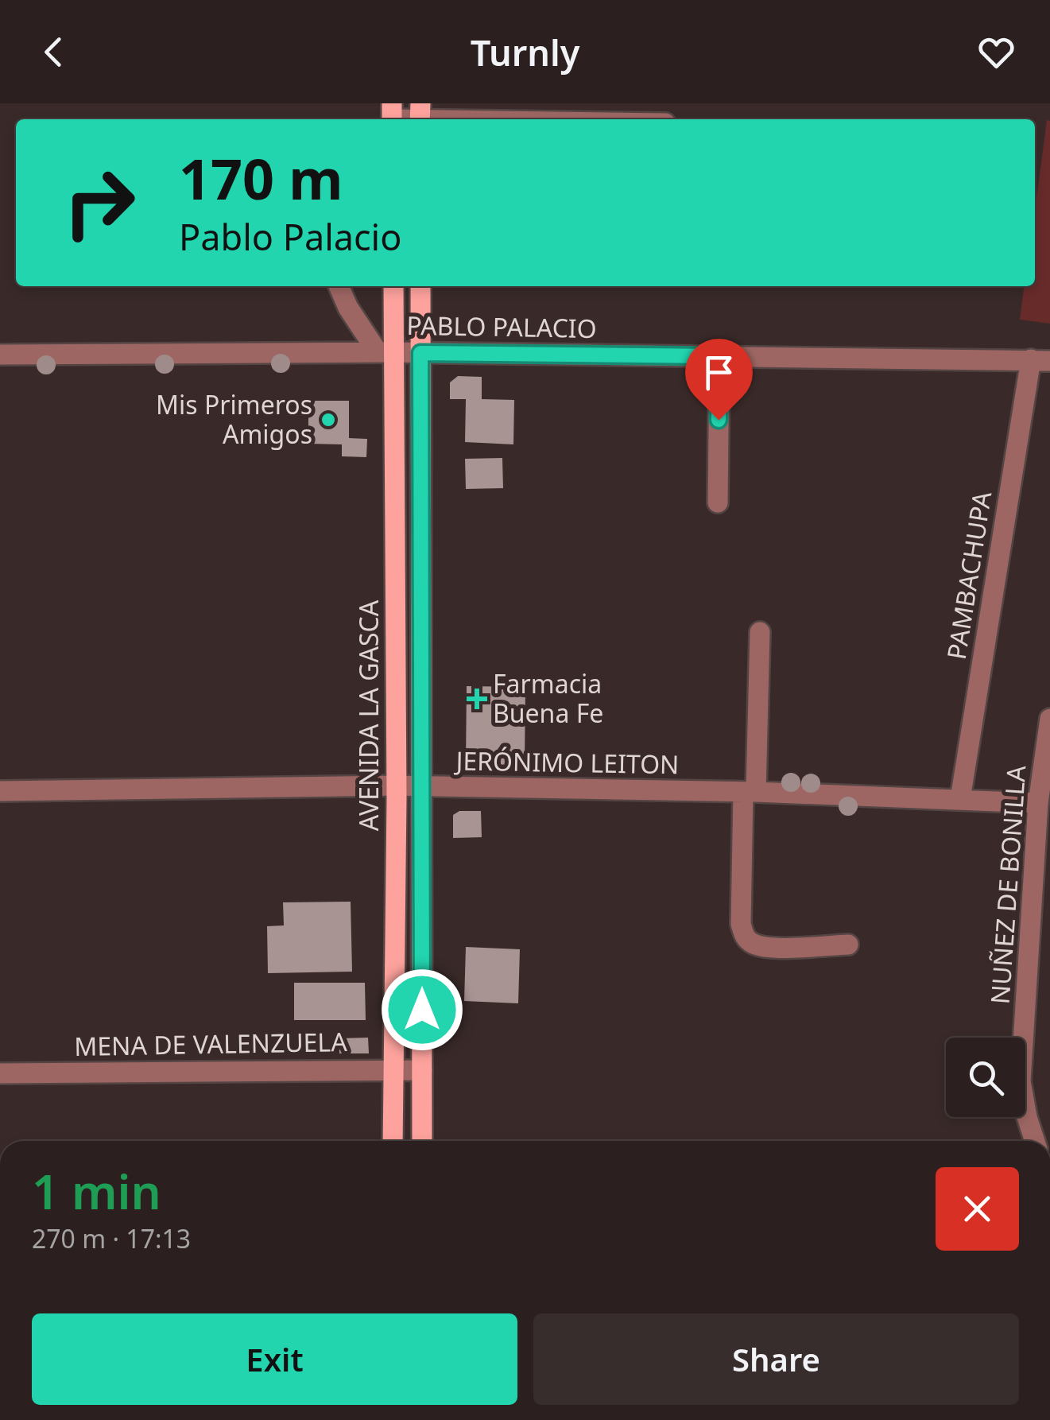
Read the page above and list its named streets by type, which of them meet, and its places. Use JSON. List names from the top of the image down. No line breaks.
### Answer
{"streets":{"main road":["AVENIDA LA GASCA"],"street":["PABLO PALACIO","PAMBACHUPA","JERÓNIMO LEITON","NUÑEZ DE BONILLA","MENA DE VALENZUELA"]},"crossings":[["PABLO PALACIO","PAMBACHUPA"],["PABLO PALACIO","AVENIDA LA GASCA"],["PAMBACHUPA","JERÓNIMO LEITON"],["AVENIDA LA GASCA","JERÓNIMO LEITON"],["AVENIDA LA GASCA","MENA DE VALENZUELA"],["JERÓNIMO LEITON","NUÑEZ DE BONILLA"]],"places":{"other":["Mis Primeros Amigos"],"health":["Farmacia Buena Fe"]},"page":{"header":"Turnly","turn":["170 m","Pablo Palacio"],"heading":["1 min","270 m · 17:13"],"buttons":["Exit","Share"]}}
